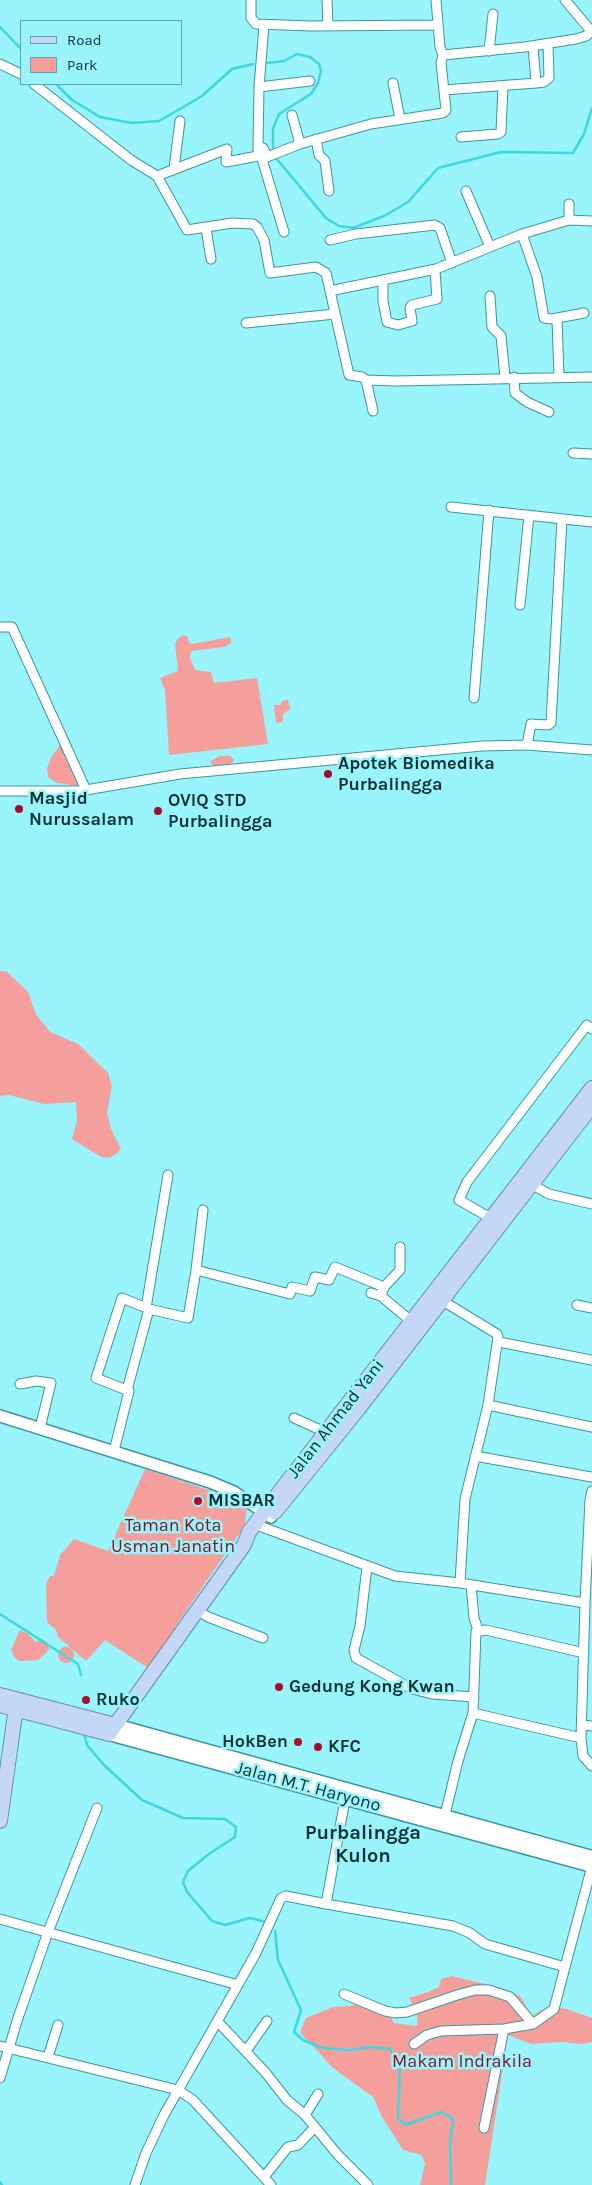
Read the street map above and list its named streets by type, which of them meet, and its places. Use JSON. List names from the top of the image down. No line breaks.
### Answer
{"streets":{"main road":["Jalan Ahmad Yani","Jalan M.T. Haryono"]},"crossings":[["Jalan Ahmad Yani","Jalan M.T. Haryono"]],"districts":["Purbalingga Kulon"],"parks":["Taman Kota Usman Janatin","Makam Indrakila"],"places":["Apotek Biomedika Purbalingga","Masjid Nurussalam","OVIQ STD Purbalingga","MISBAR","Gedung Kong Kwan","Ruko","HokBen","KFC"],"legend":["Road","Park"]}
